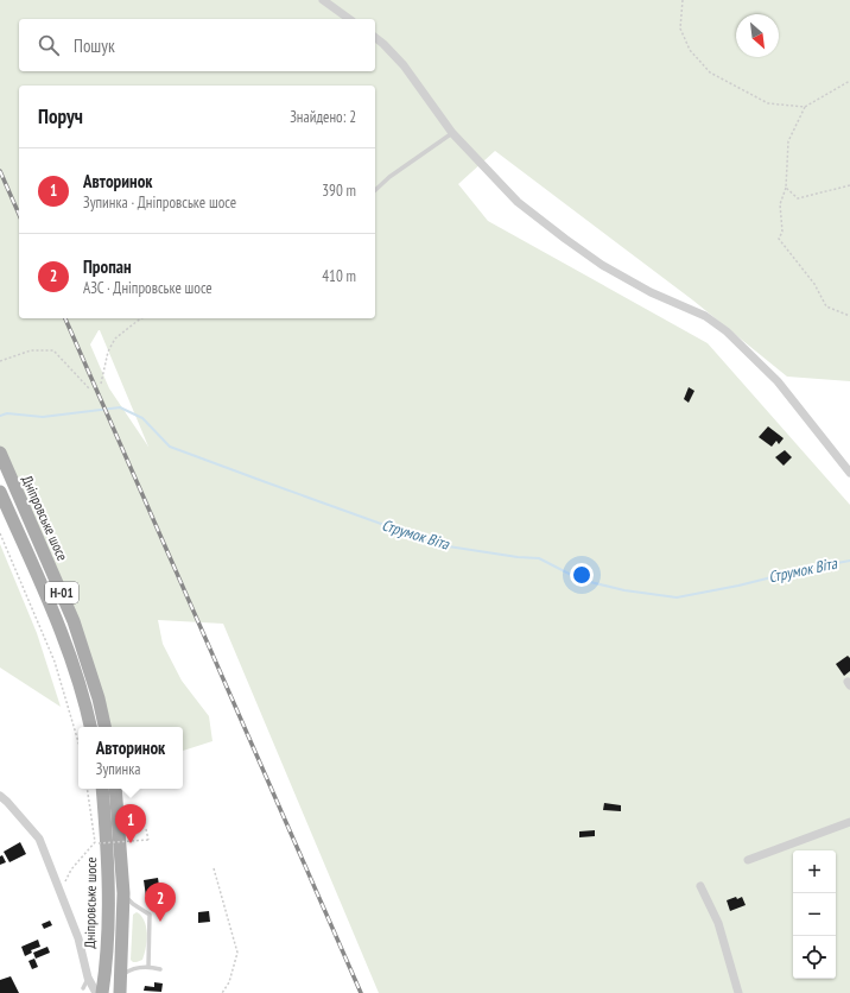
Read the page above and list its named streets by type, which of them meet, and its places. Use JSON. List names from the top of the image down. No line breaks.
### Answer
{"streets":{"main road":["Дніпровське шосе","Н-01"]},"water":["Струмок Віта"],"north":"bottom right","page":{"search":"Пошук","heading":["Поруч","Знайдено: 2"],"list":[{"mark":"1","name":"Авторинок","note":"Зупинка · Дніпровське шосе","value":"390 m"},{"mark":"2","name":"Пропан","note":"АЗС · Дніпровське шосе","value":"410 m"}],"popup":["Авторинок","Зупинка"],"pins":["1","2"],"map_buttons":["+","−"]}}
